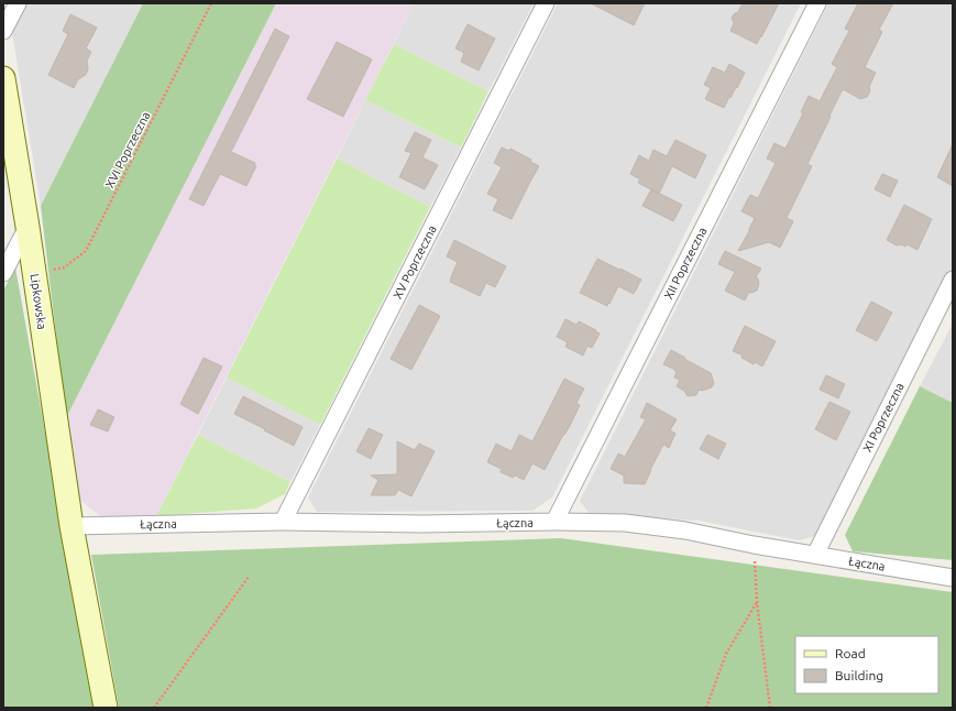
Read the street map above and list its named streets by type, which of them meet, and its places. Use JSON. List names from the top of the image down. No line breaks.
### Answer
{"streets":{"street":["XV Poprzeczna","XII Poprzeczna","Lipkowska","XI Poprzeczna","Łączna"],"path":["XVI Poprzeczna"]},"crossings":[["XVI Poprzeczna","Lipkowska"],["XV Poprzeczna","Łączna"],["XII Poprzeczna","Łączna"],["Lipkowska","Łączna"],["XI Poprzeczna","Łączna"]],"legend":["Road","Building"]}
